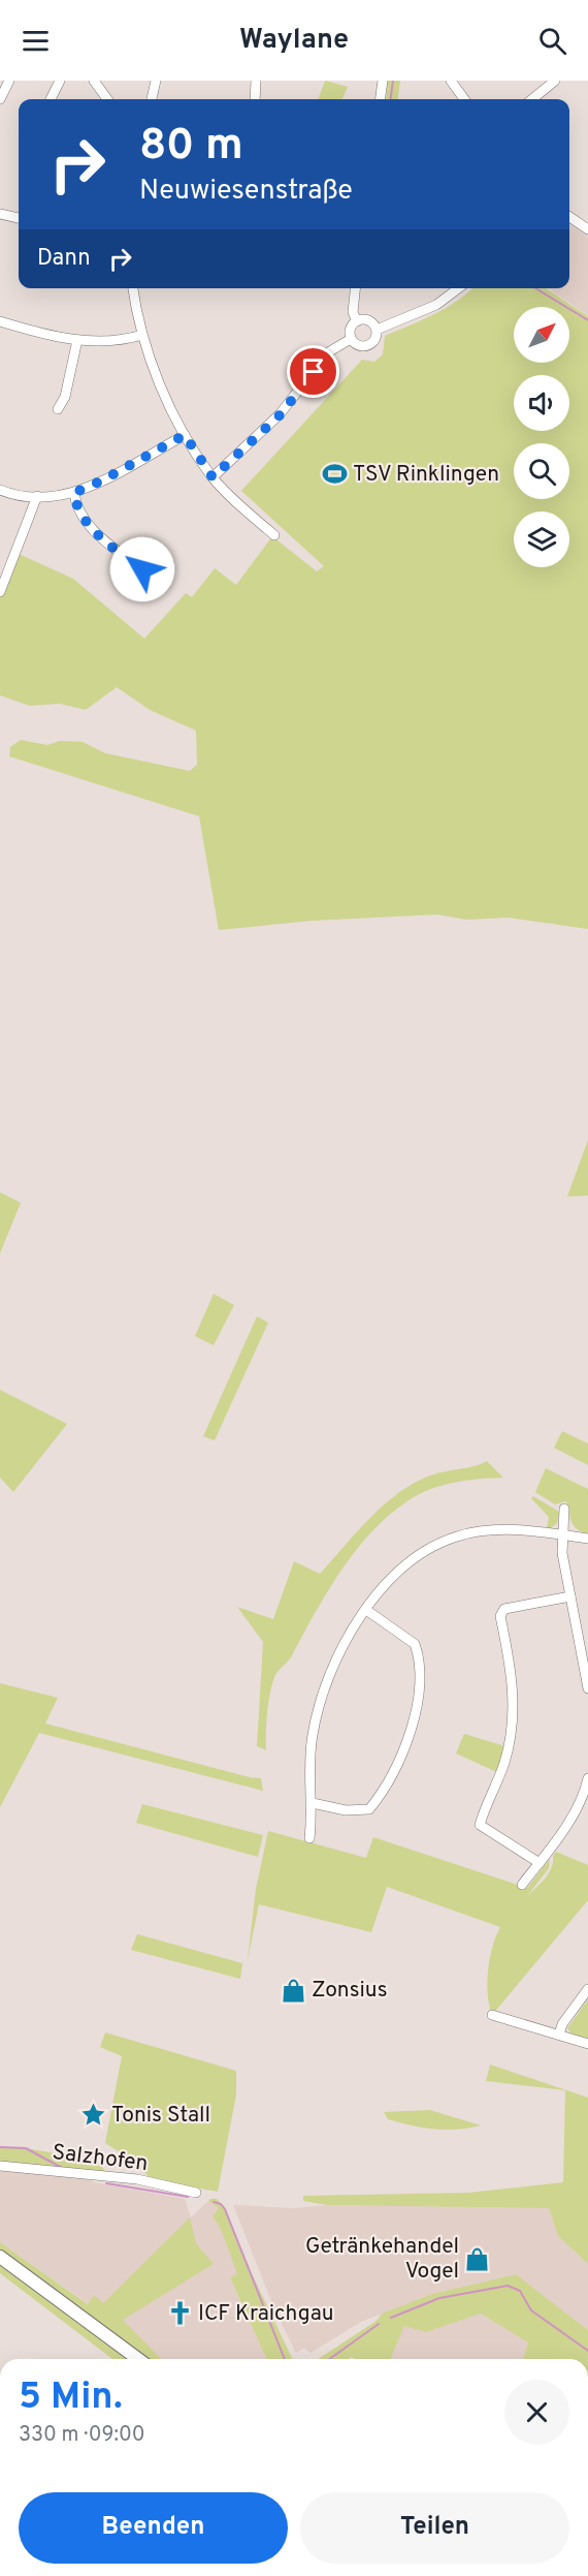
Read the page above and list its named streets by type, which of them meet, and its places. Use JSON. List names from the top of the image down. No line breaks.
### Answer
{"streets":{"street":["Salzhofen"]},"places":{"sports":["TSV Rinklingen"],"shop":["Zonsius","Getränkehandel Vogel"],"place":["Tonis Stall"],"church":["ICF Kraichgau"]},"north":"top right","page":{"header":"Waylane","turn":["80 m","Neuwiesenstraße"],"then":"Dann","heading":["5 Min.","330 m · 09:00"],"buttons":["Beenden","Teilen"]}}
